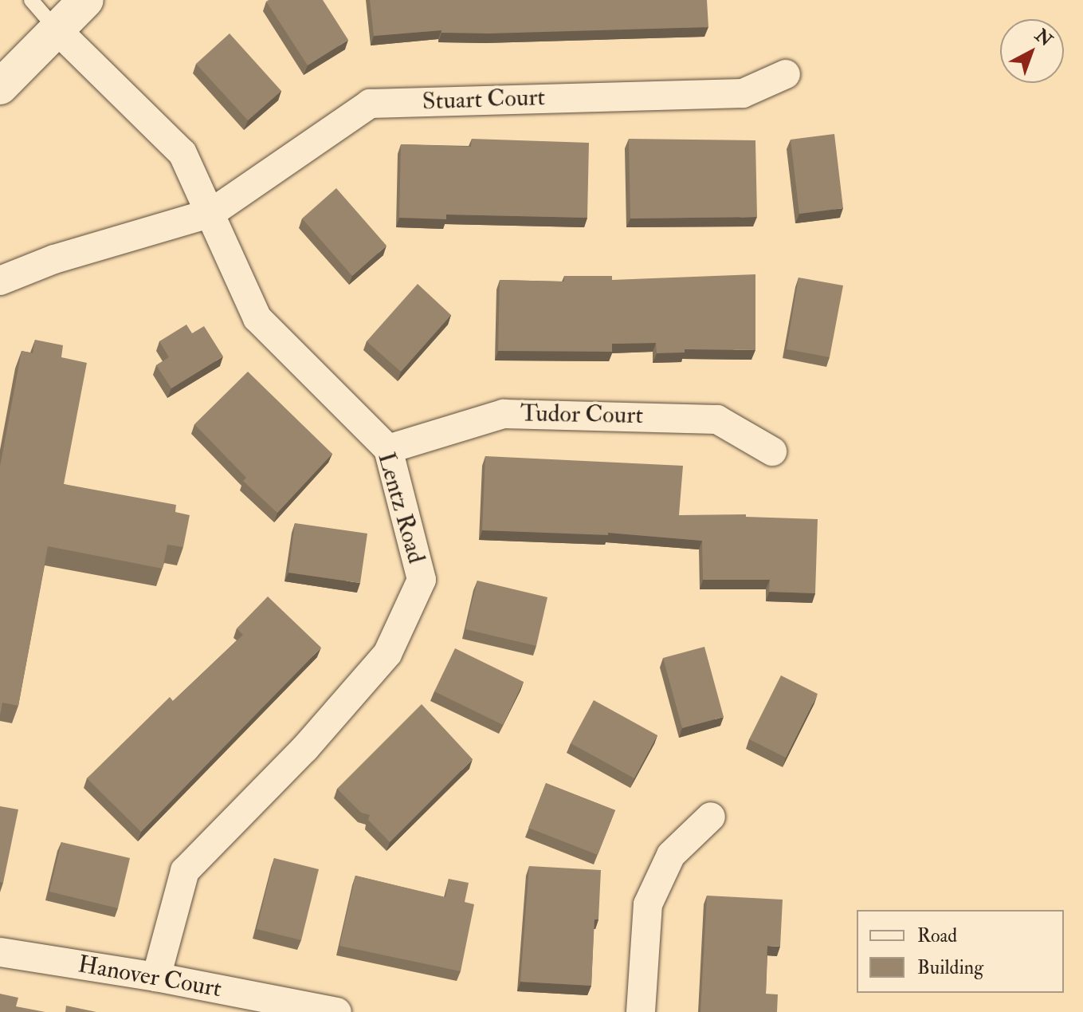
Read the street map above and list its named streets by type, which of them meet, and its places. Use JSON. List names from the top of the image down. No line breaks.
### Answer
{"streets":{"street":["Stuart Court","Tudor Court","Lentz Road","Hanover Court"]},"crossings":[["Stuart Court","Lentz Road"],["Tudor Court","Lentz Road"],["Lentz Road","Hanover Court"]],"legend":["Road","Building"],"north":"top right"}
